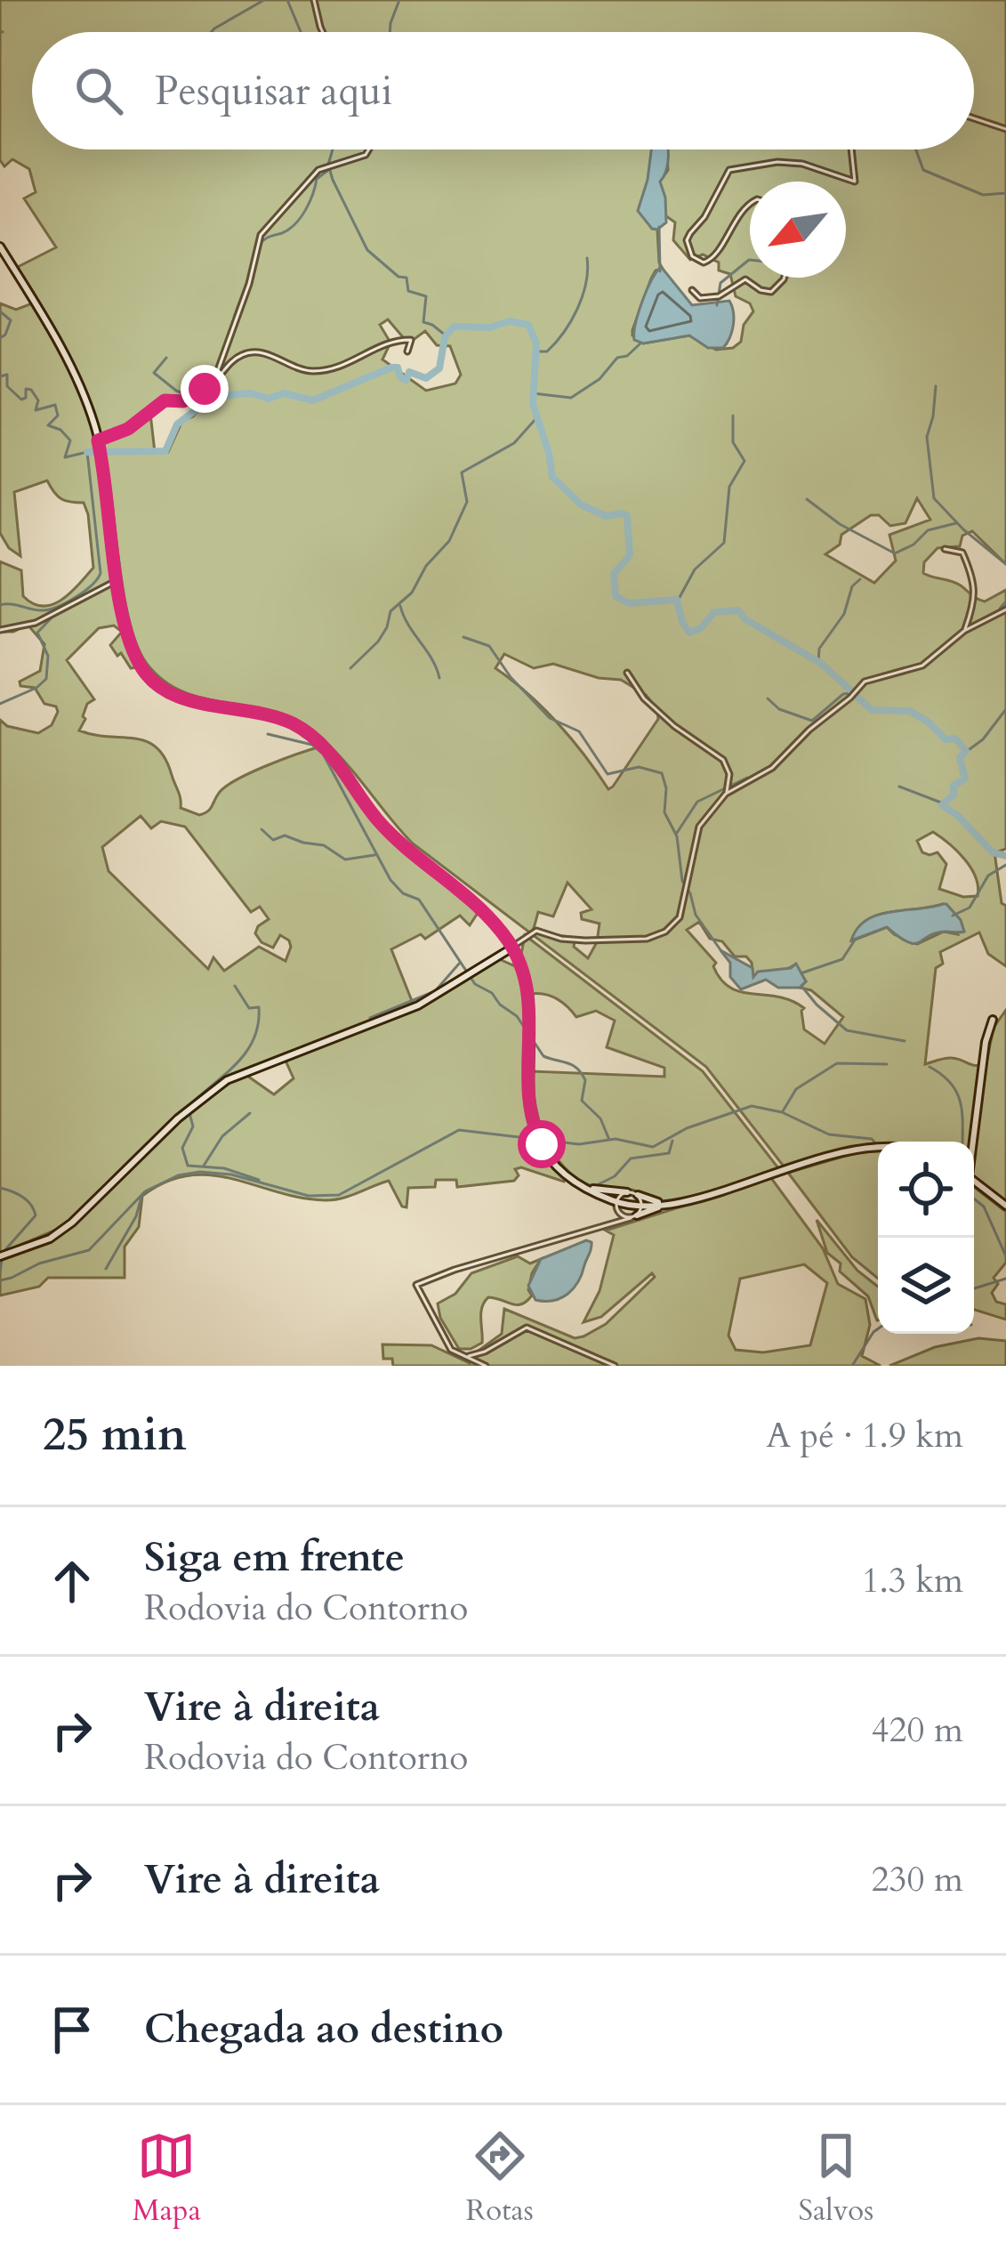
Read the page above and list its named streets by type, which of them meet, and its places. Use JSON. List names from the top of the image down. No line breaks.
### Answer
{"north":"bottom left","page":{"search":"Pesquisar aqui","heading":["25 min","A pé · 1.9 km"],"list":[["Siga em frente","Rodovia do Contorno","1.3 km"],["Vire à direita","Rodovia do Contorno","420 m"],["Vire à direita","230 m"],"Chegada ao destino"],"nav":["Mapa","Rotas","Salvos"]}}
